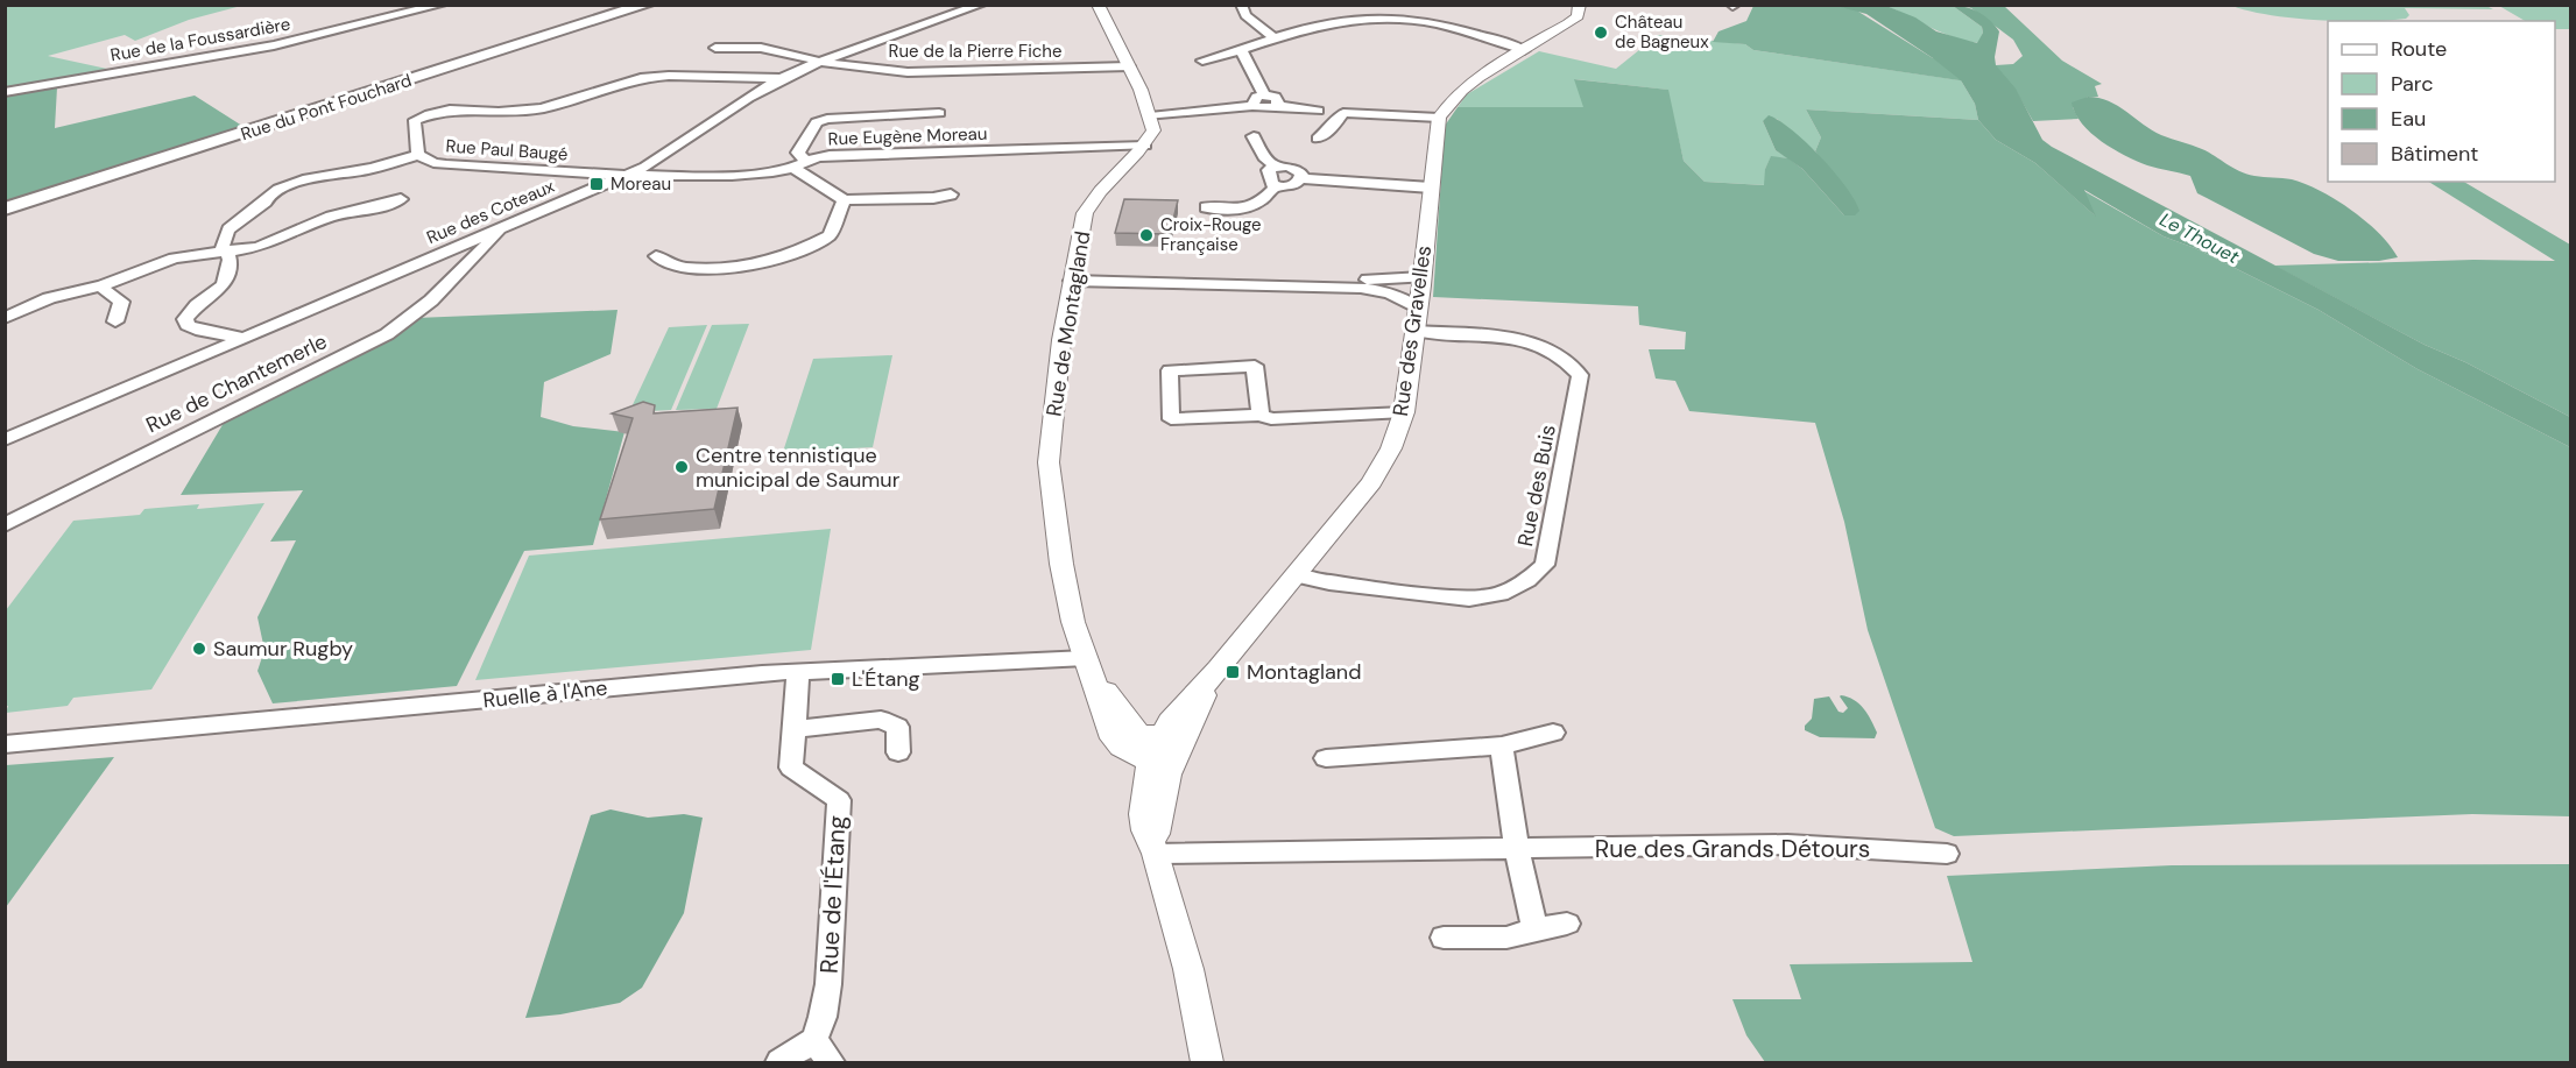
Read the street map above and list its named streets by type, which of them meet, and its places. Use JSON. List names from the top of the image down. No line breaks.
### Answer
{"streets":{"main road":["Rue du Pont Fouchard"],"street":["Rue de la Foussardière","Rue de la Pierre Fiche","Rue Eugène Moreau","Rue Paul Baugé","Rue des Coteaux","Rue de Montagland","Rue des Gravelles","Rue de Chantemerle","Rue des Buis","Ruelle à l'Ane","Rue des Grands Détours","Rue de l'Étang"]},"crossings":[["Rue de la Pierre Fiche","Rue des Coteaux"],["Rue Eugène Moreau","Rue Paul Baugé"],["Rue Eugène Moreau","Rue des Coteaux"],["Rue Eugène Moreau","Rue de Montagland"],["Rue Paul Baugé","Rue des Coteaux"],["Rue des Coteaux","Rue de Chantemerle"],["Rue de Montagland","Rue des Gravelles"],["Rue de Montagland","Ruelle à l'Ane"],["Rue des Gravelles","Rue des Buis"],["Ruelle à l'Ane","Rue de l'Étang"]],"water":["Le Thouet"],"places":{"other":["Château de Bagneux","Croix-Rouge Française","Centre tennistique municipal de Saumur","Saumur Rugby"],"transit":["Moreau","Montagland","L'Étang"]},"legend":["Route","Parc","Eau","Bâtiment"]}
